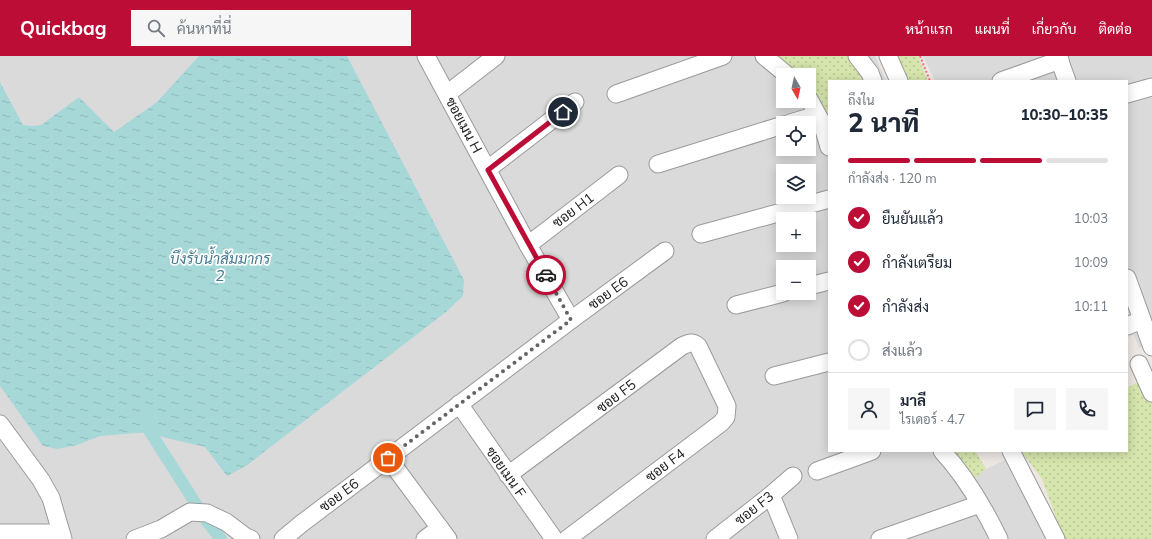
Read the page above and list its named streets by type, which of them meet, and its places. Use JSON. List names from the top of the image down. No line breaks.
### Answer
{"streets":{"street":["ซอยเมน H","ซอย H1","ซอย E6","ซอย F5","ซอย F4","ซอยเมน F","ซอย F3"]},"crossings":[["ซอยเมน H","ซอย H1"],["ซอยเมน H","ซอย E6"],["ซอย E6","ซอยเมน F"],["ซอย F5","ซอย F4"],["ซอย F5","ซอยเมน F"]],"water":["บึงรับน้ำสัมมากร 2"],"north":"bottom","page":{"header":"Quickbag","search":"ค้นหาที่นี่","nav":["หน้าแรก","แผนที่","เกี่ยวกับ","ติดต่อ"],"map_buttons":["+","−"],"heading":["2 นาที","ถึงใน","10:30–10:35"],"panel":["มาลี","ไรเดอร์ · 4.7"],"bar":"กำลังส่ง · 120 m","list":[["ยืนยันแล้ว","10:03"],["กำลังเตรียม","10:09"],["กำลังส่ง","10:11"],"ส่งแล้ว"]}}
